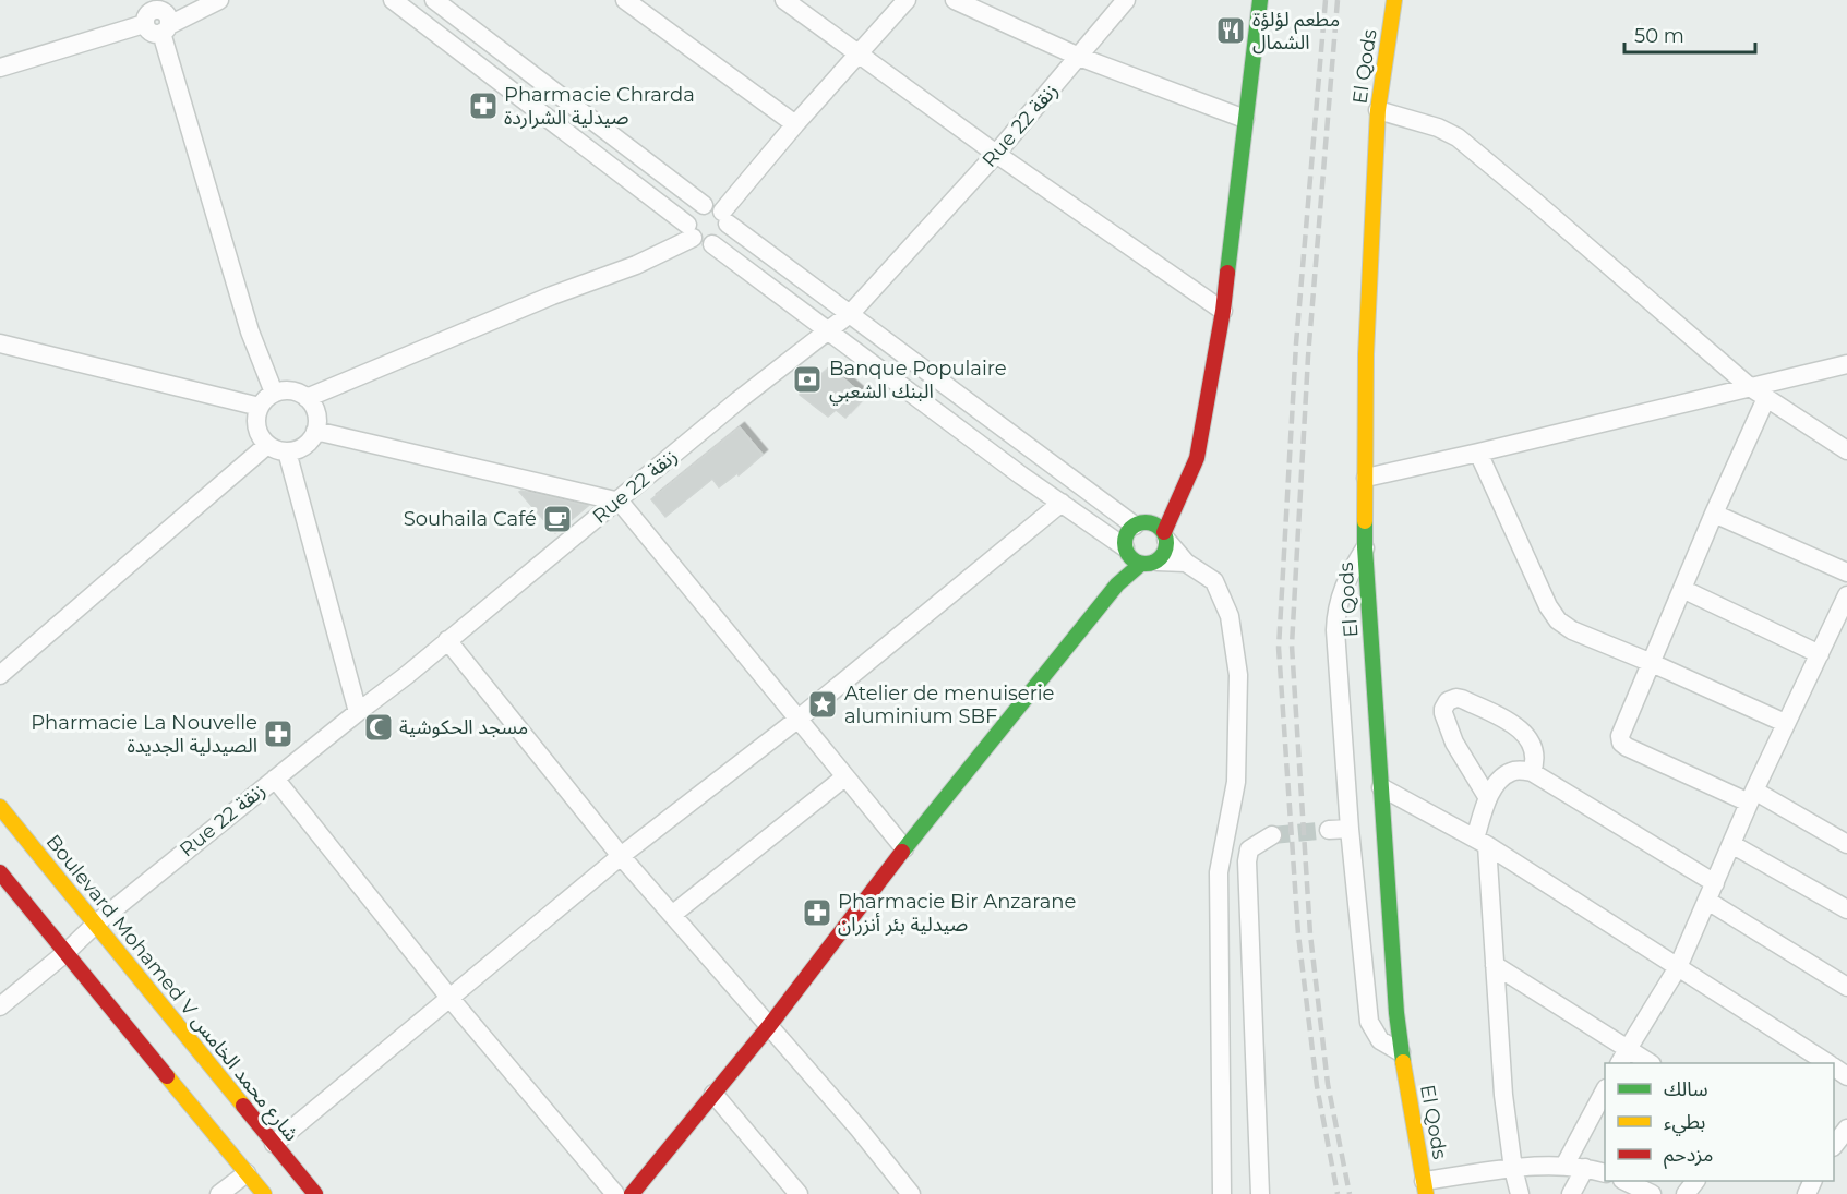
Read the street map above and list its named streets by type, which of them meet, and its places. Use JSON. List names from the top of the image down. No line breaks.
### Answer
{"streets":{"main road":["El Qods","Boulevard Mohamed V شارع محمد الخامس"],"street":["Rue 22 زنقة"]},"crossings":[["Rue 22 زنقة","Boulevard Mohamed V شارع محمد الخامس"]],"places":{"restaurant":["مطعم لؤلؤة الشمال"],"pharmacy":["Pharmacie Chrarda صيدلية الشراردة","Pharmacie La Nouvelle الصيدلية الجديدة","Pharmacie Bir Anzarane صيدلية بئر أنزران"],"bank":["Banque Populaire البنك الشعبي"],"cafe":["Souhaila Café"],"place":["Atelier de menuiserie aluminium SBF"],"mosque":["مسجد الحكوشية"]},"legend":["سالك","بطيء","مزدحم"],"scale_bar":"50 m"}
